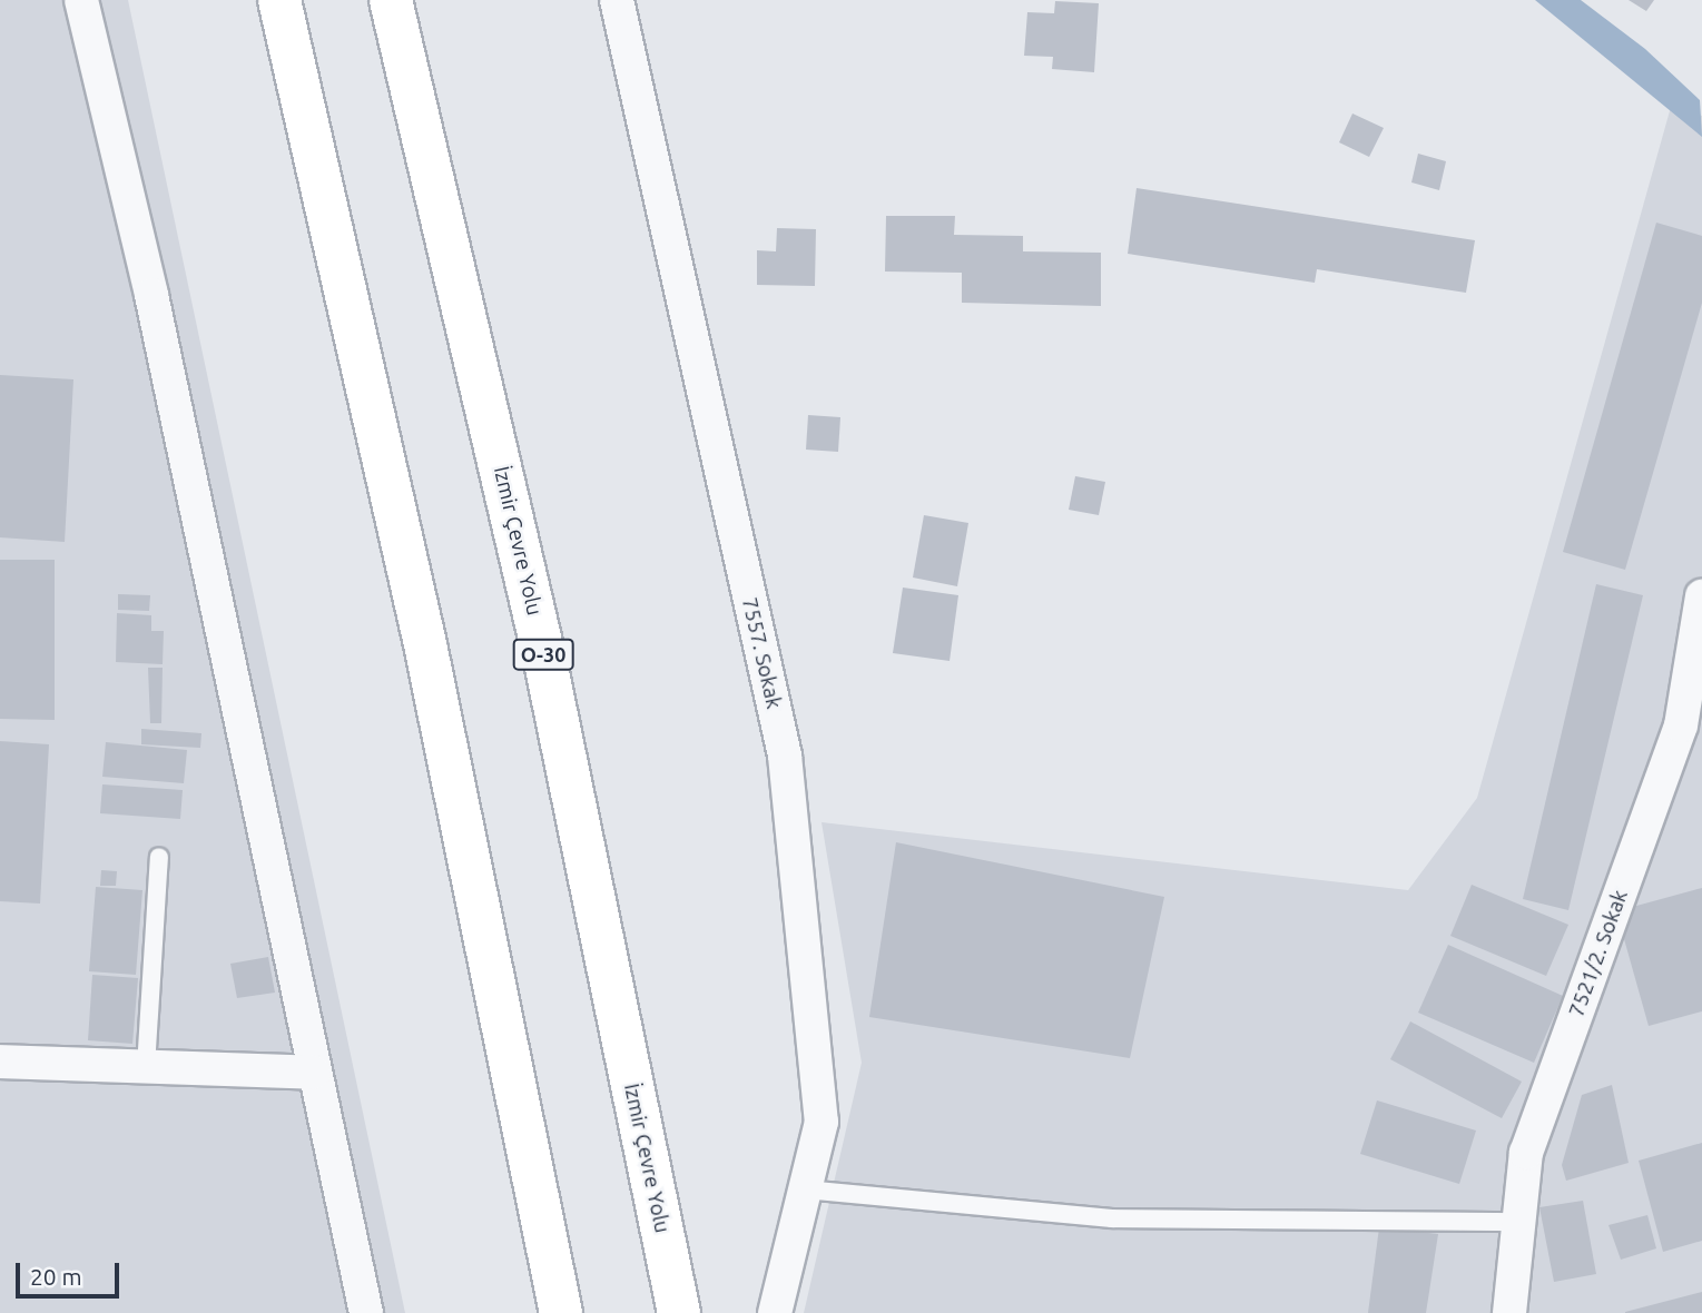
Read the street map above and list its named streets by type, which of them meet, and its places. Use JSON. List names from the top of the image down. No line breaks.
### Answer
{"streets":{"highway":["İzmir Çevre Yolu","O-30"],"street":["7557. Sokak","7521/2. Sokak"]},"scale_bar":"20 m"}
